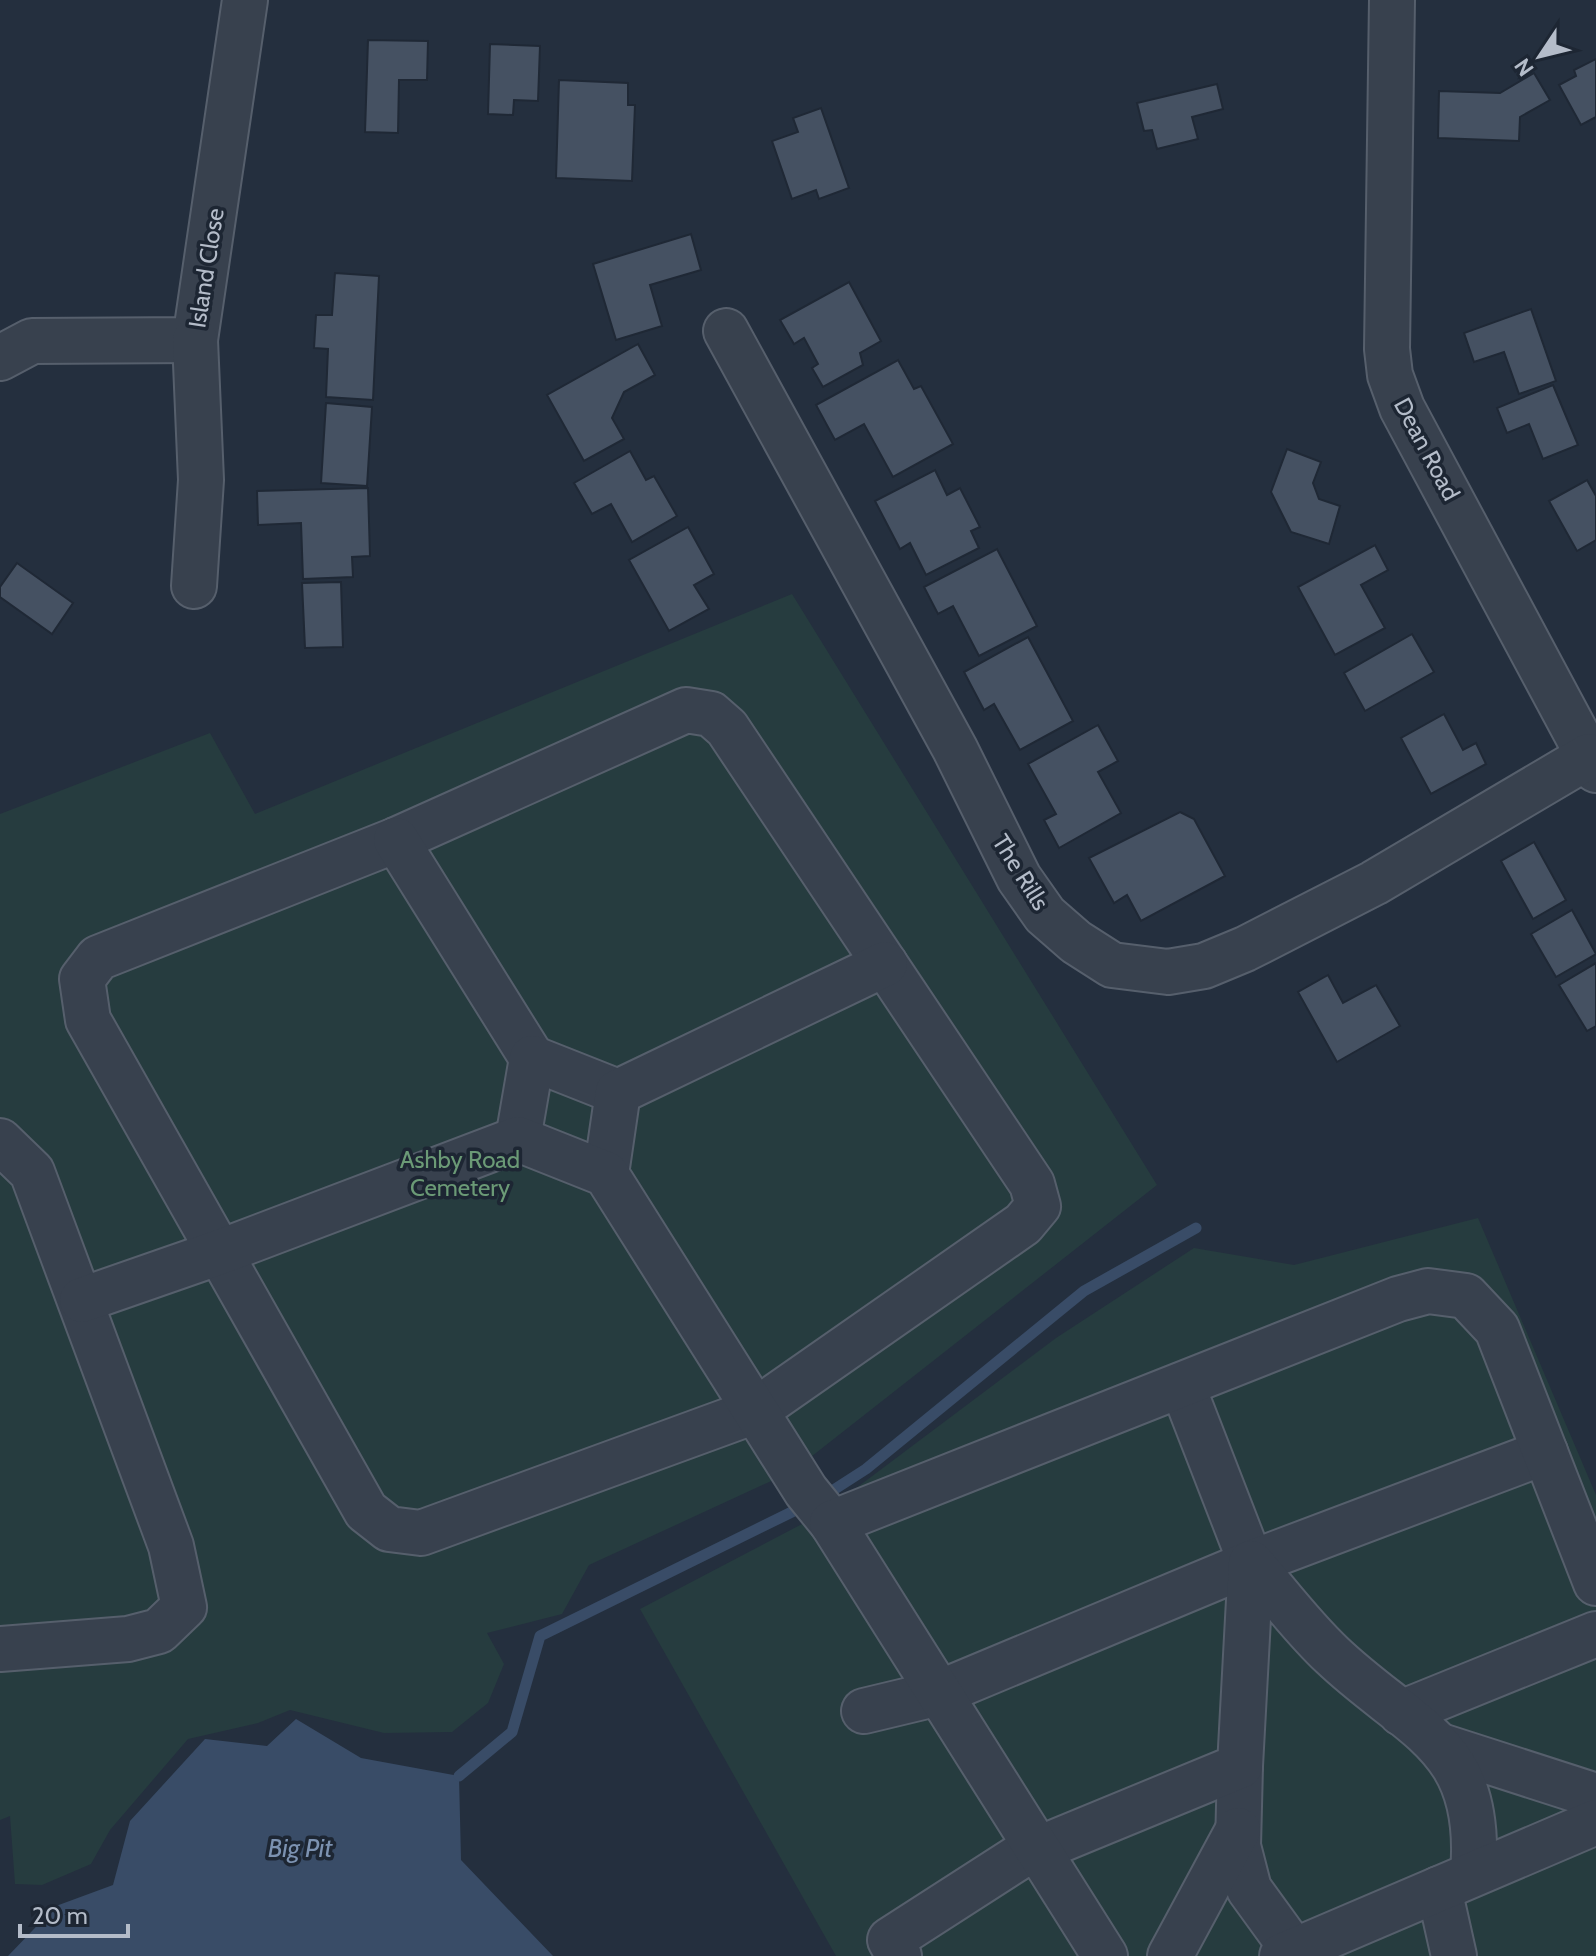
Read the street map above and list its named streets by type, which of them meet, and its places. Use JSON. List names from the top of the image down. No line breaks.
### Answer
{"streets":{"street":["Island Close","Dean Road","The Rills"]},"crossings":[["Dean Road","The Rills"]],"water":["Big Pit"],"parks":["Ashby Road Cemetery"],"scale_bar":"20 m","north":"bottom left"}
